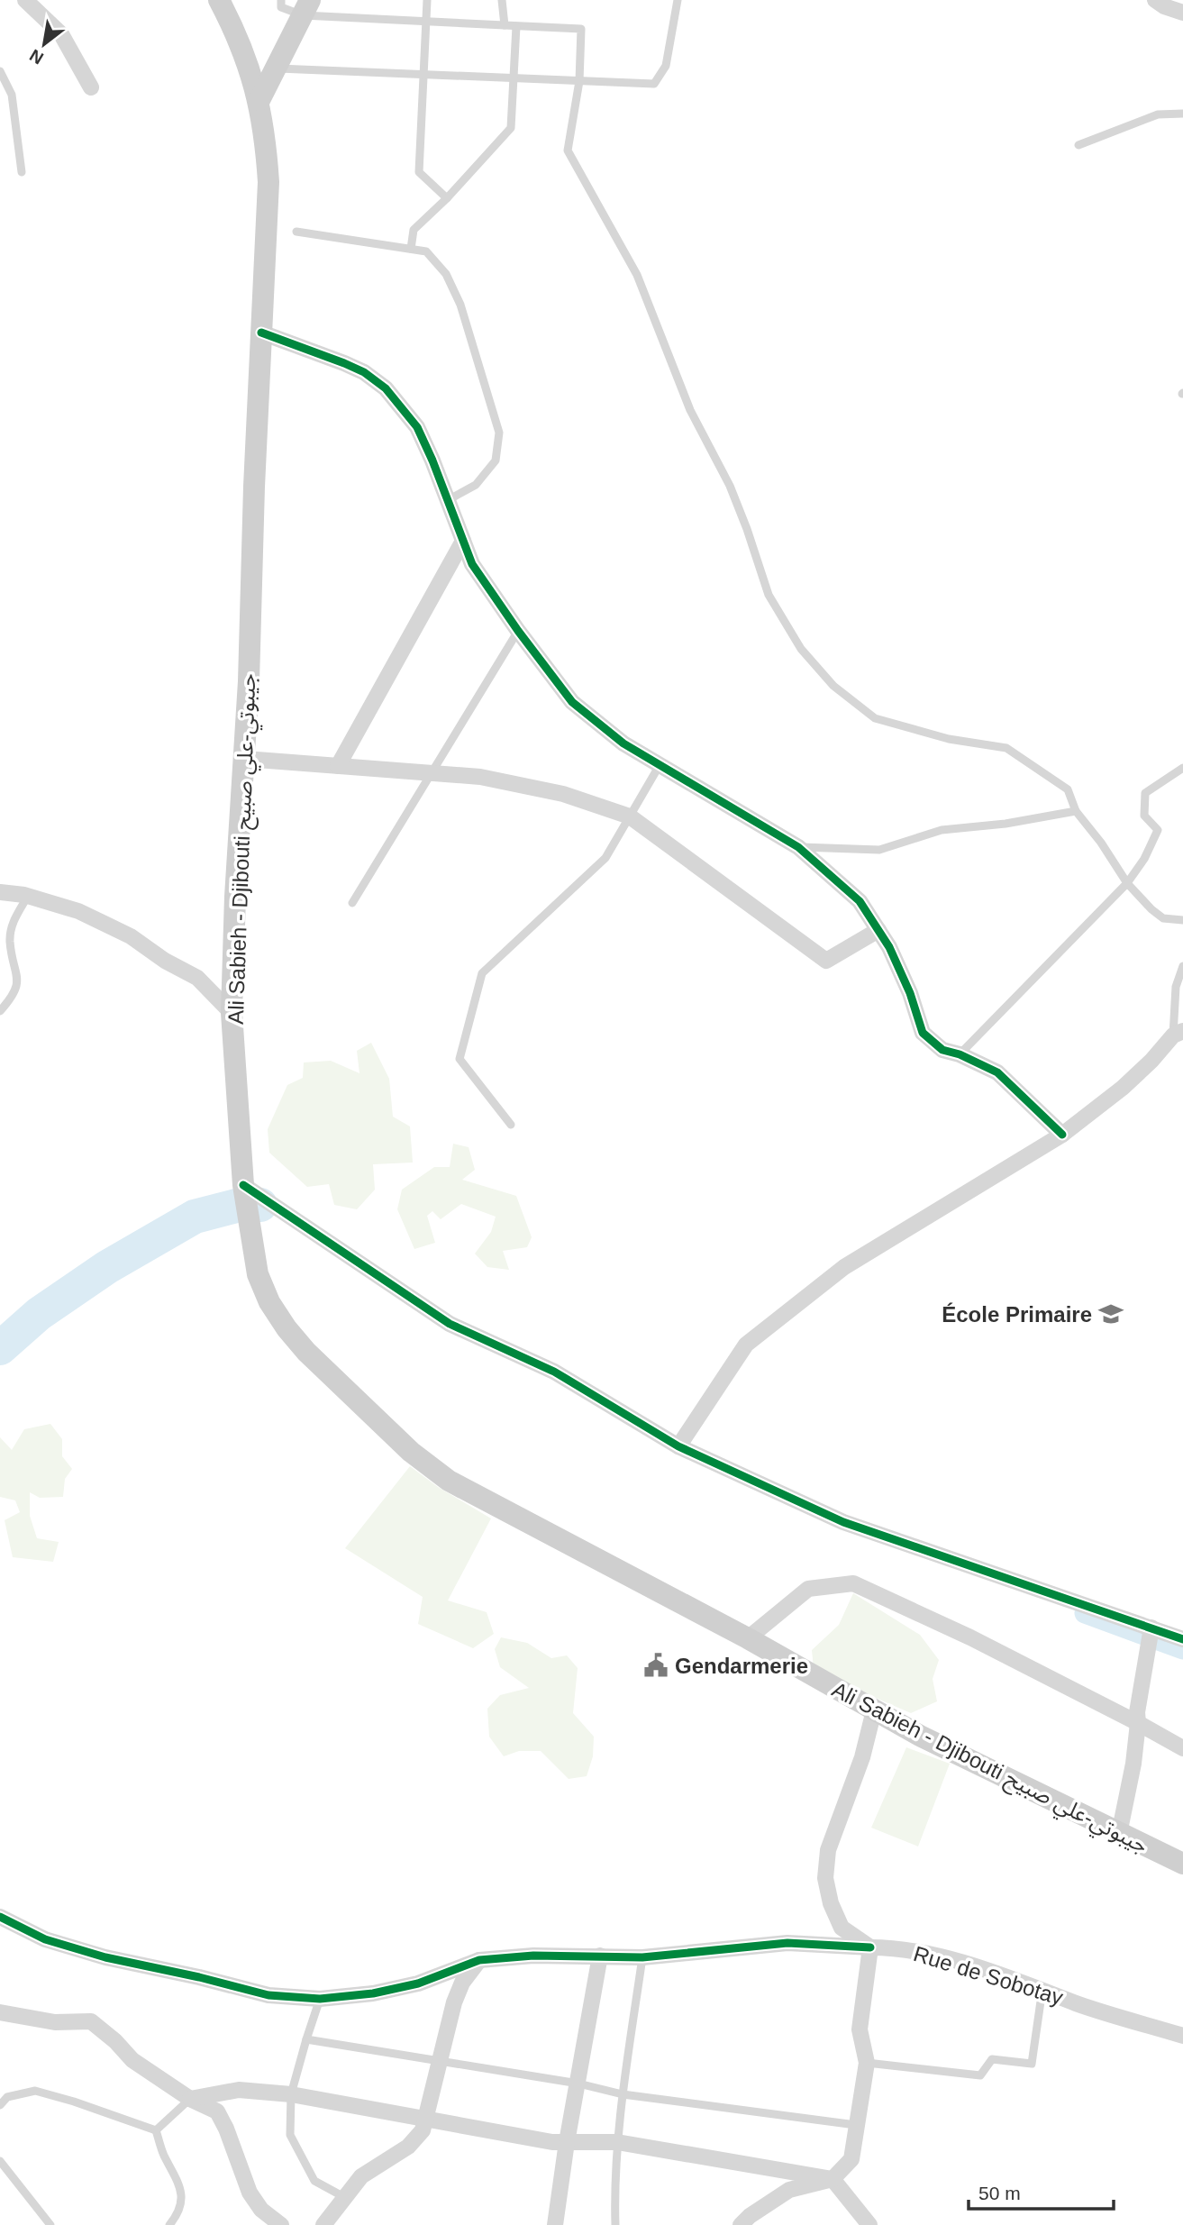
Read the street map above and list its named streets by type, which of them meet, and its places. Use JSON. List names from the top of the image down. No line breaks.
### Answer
{"streets":{"main road":["Ali Sabieh - Djibouti جيبوتي-علي صبيح"],"street":["Rue de Sobotay"]},"places":{"school or university":["École Primaire"],"public building":["Gendarmerie"]},"scale_bar":"50 m","north":"bottom left"}
